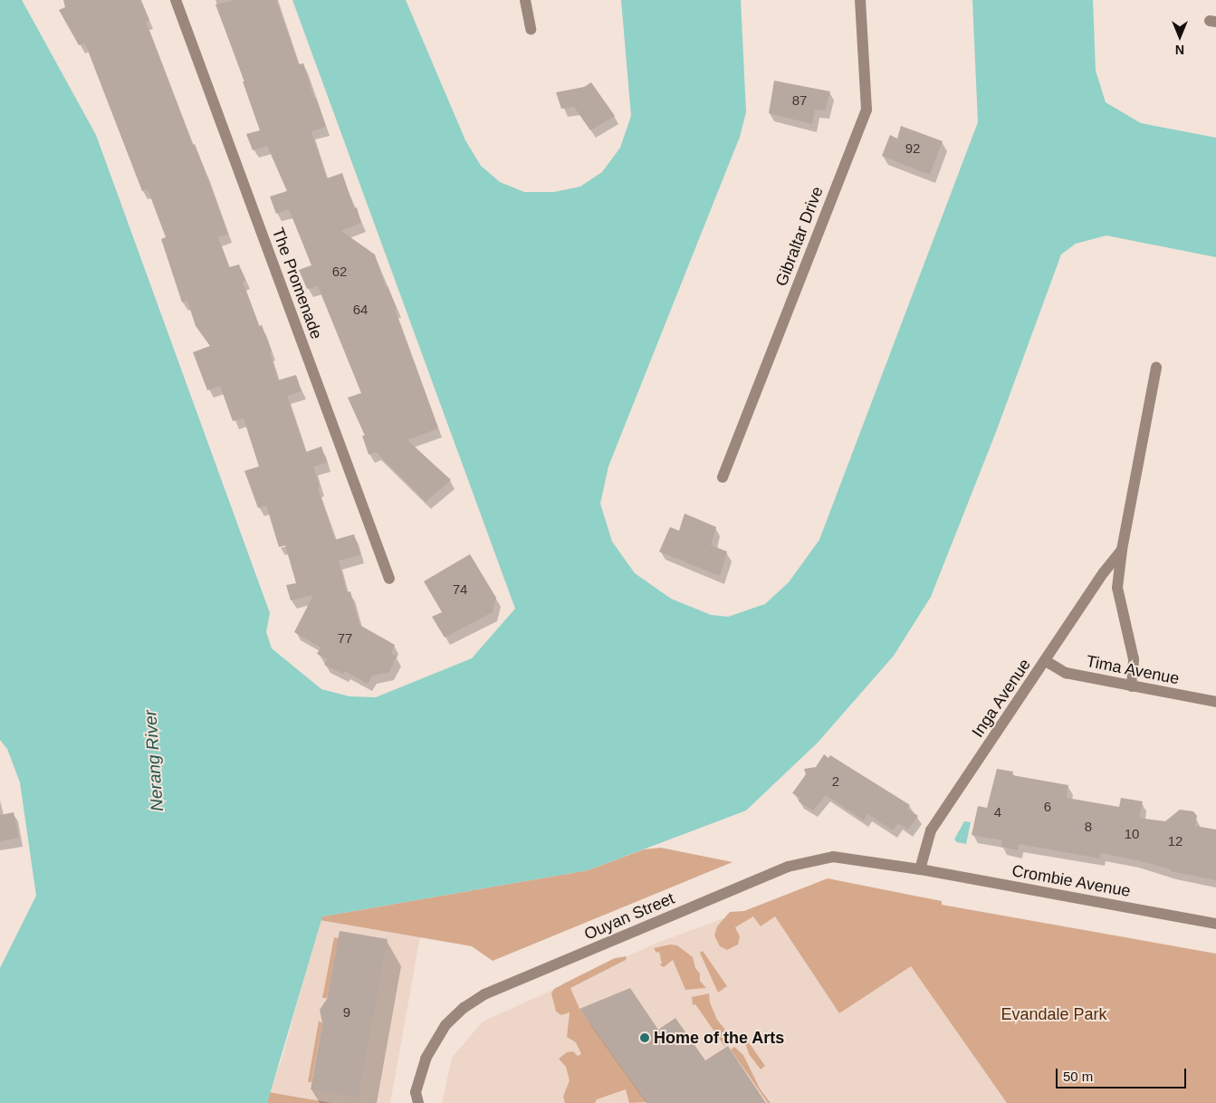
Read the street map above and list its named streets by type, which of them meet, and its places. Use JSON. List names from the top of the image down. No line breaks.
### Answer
{"streets":{"street":["Gibraltar Drive","The Promenade","Tima Avenue","Inga Avenue","Crombie Avenue","Ouyan Street"]},"crossings":[["Tima Avenue","Inga Avenue"],["Inga Avenue","Crombie Avenue"],["Inga Avenue","Ouyan Street"],["Crombie Avenue","Ouyan Street"]],"water":["Nerang River"],"parks":["Evandale Park"],"places":["Home of the Arts"],"house_numbers":["87","92","62","64","74","77","2","6","4","8","10","12","9"],"scale_bar":"50 m","north":"bottom"}
